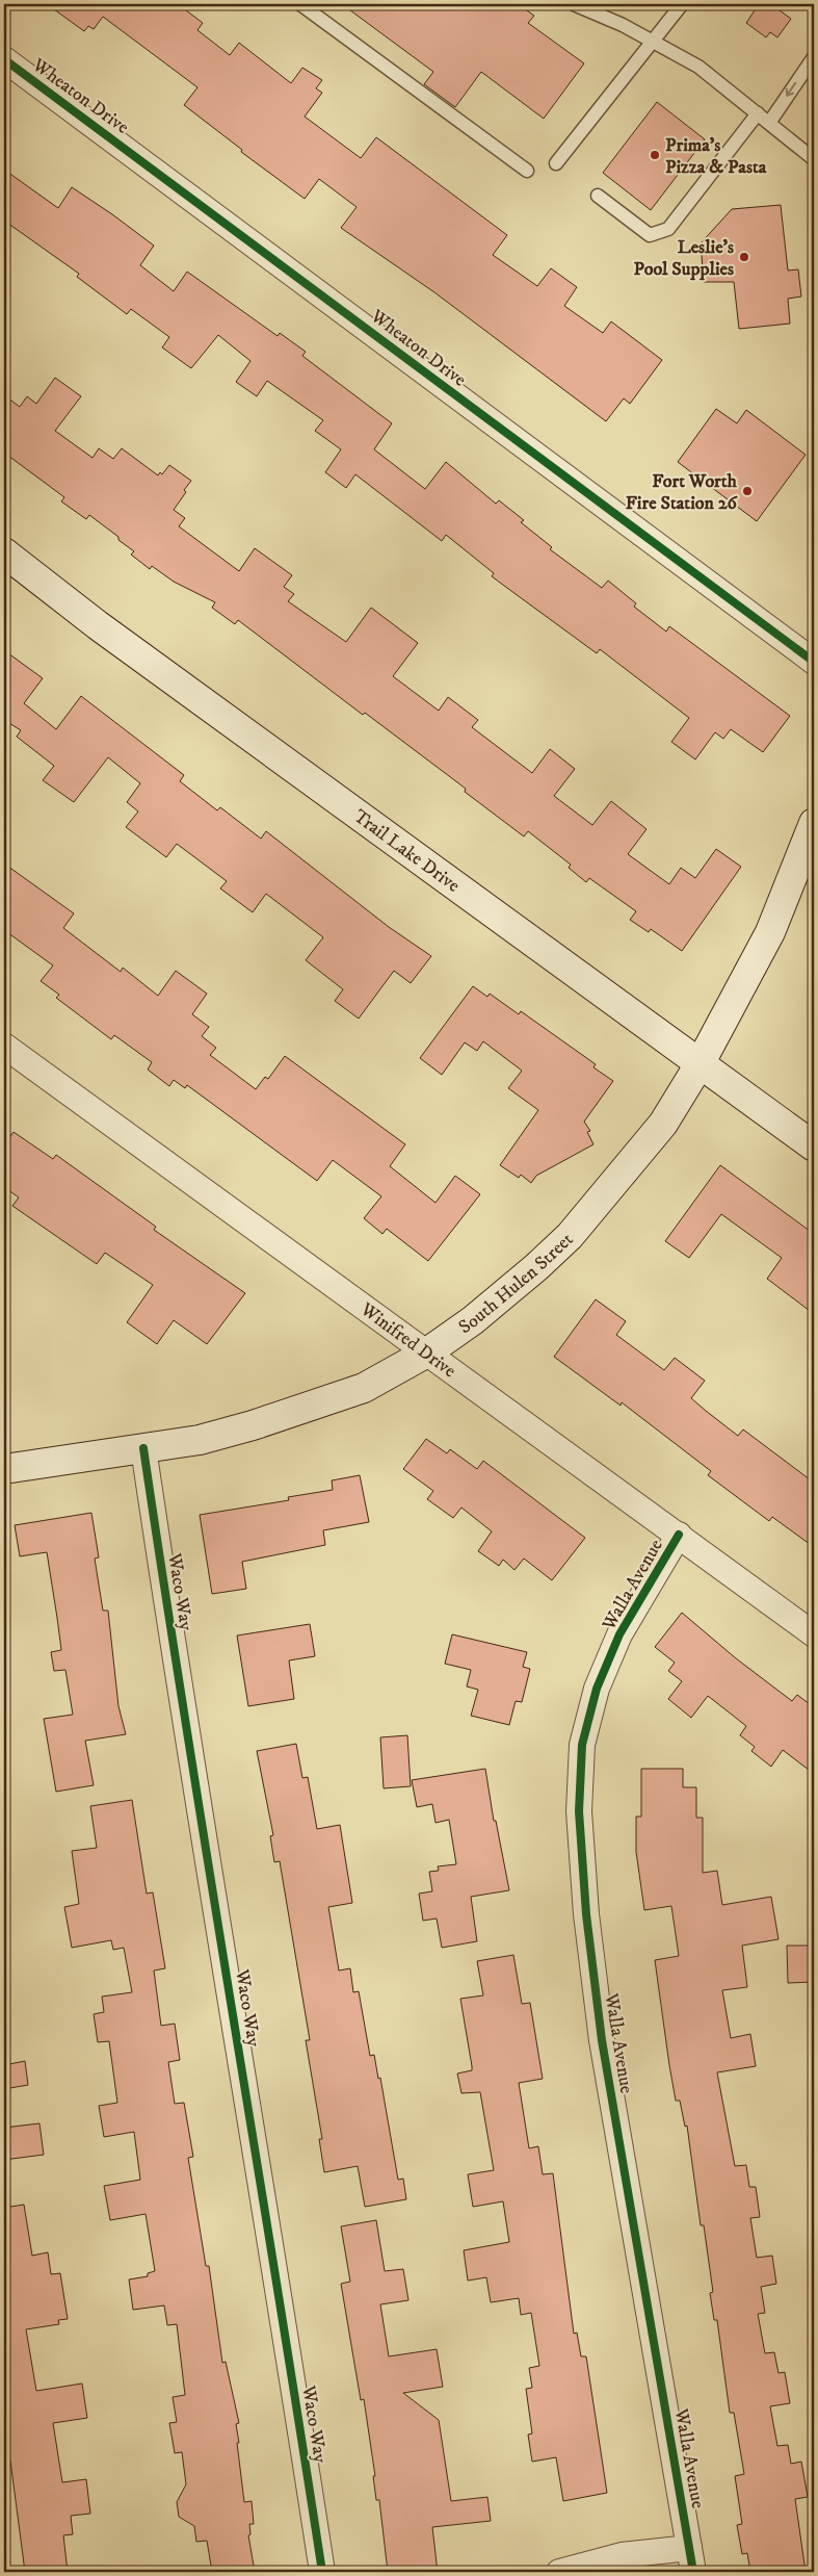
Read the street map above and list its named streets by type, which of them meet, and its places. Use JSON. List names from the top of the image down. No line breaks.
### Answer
{"streets":{"main road":["Trail Lake Drive","South Hulen Street"],"street":["Wheaton Drive","Winifred Drive","Walla Avenue","Waco Way"]},"crossings":[["Trail Lake Drive","South Hulen Street"],["South Hulen Street","Winifred Drive"],["South Hulen Street","Waco Way"],["Winifred Drive","Walla Avenue"]],"places":["Prima's Pizza & Pasta","Leslie's Pool Supplies","Fort Worth Fire Station 26"]}
